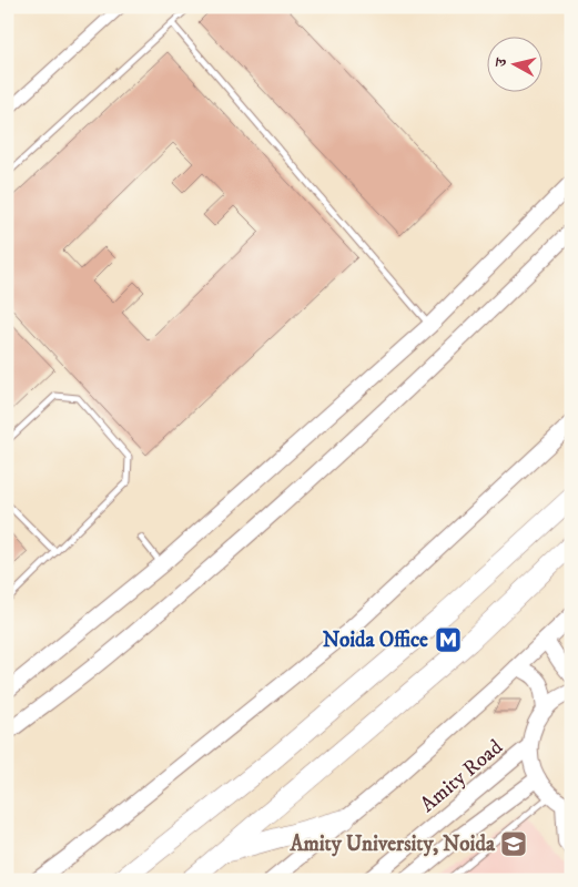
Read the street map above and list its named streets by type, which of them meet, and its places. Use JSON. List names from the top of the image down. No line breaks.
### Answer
{"streets":{"street":["Amity Road"]},"places":{"metro station":["Noida Office"],"school or university":["Amity University, Noida"]},"north":"left"}
